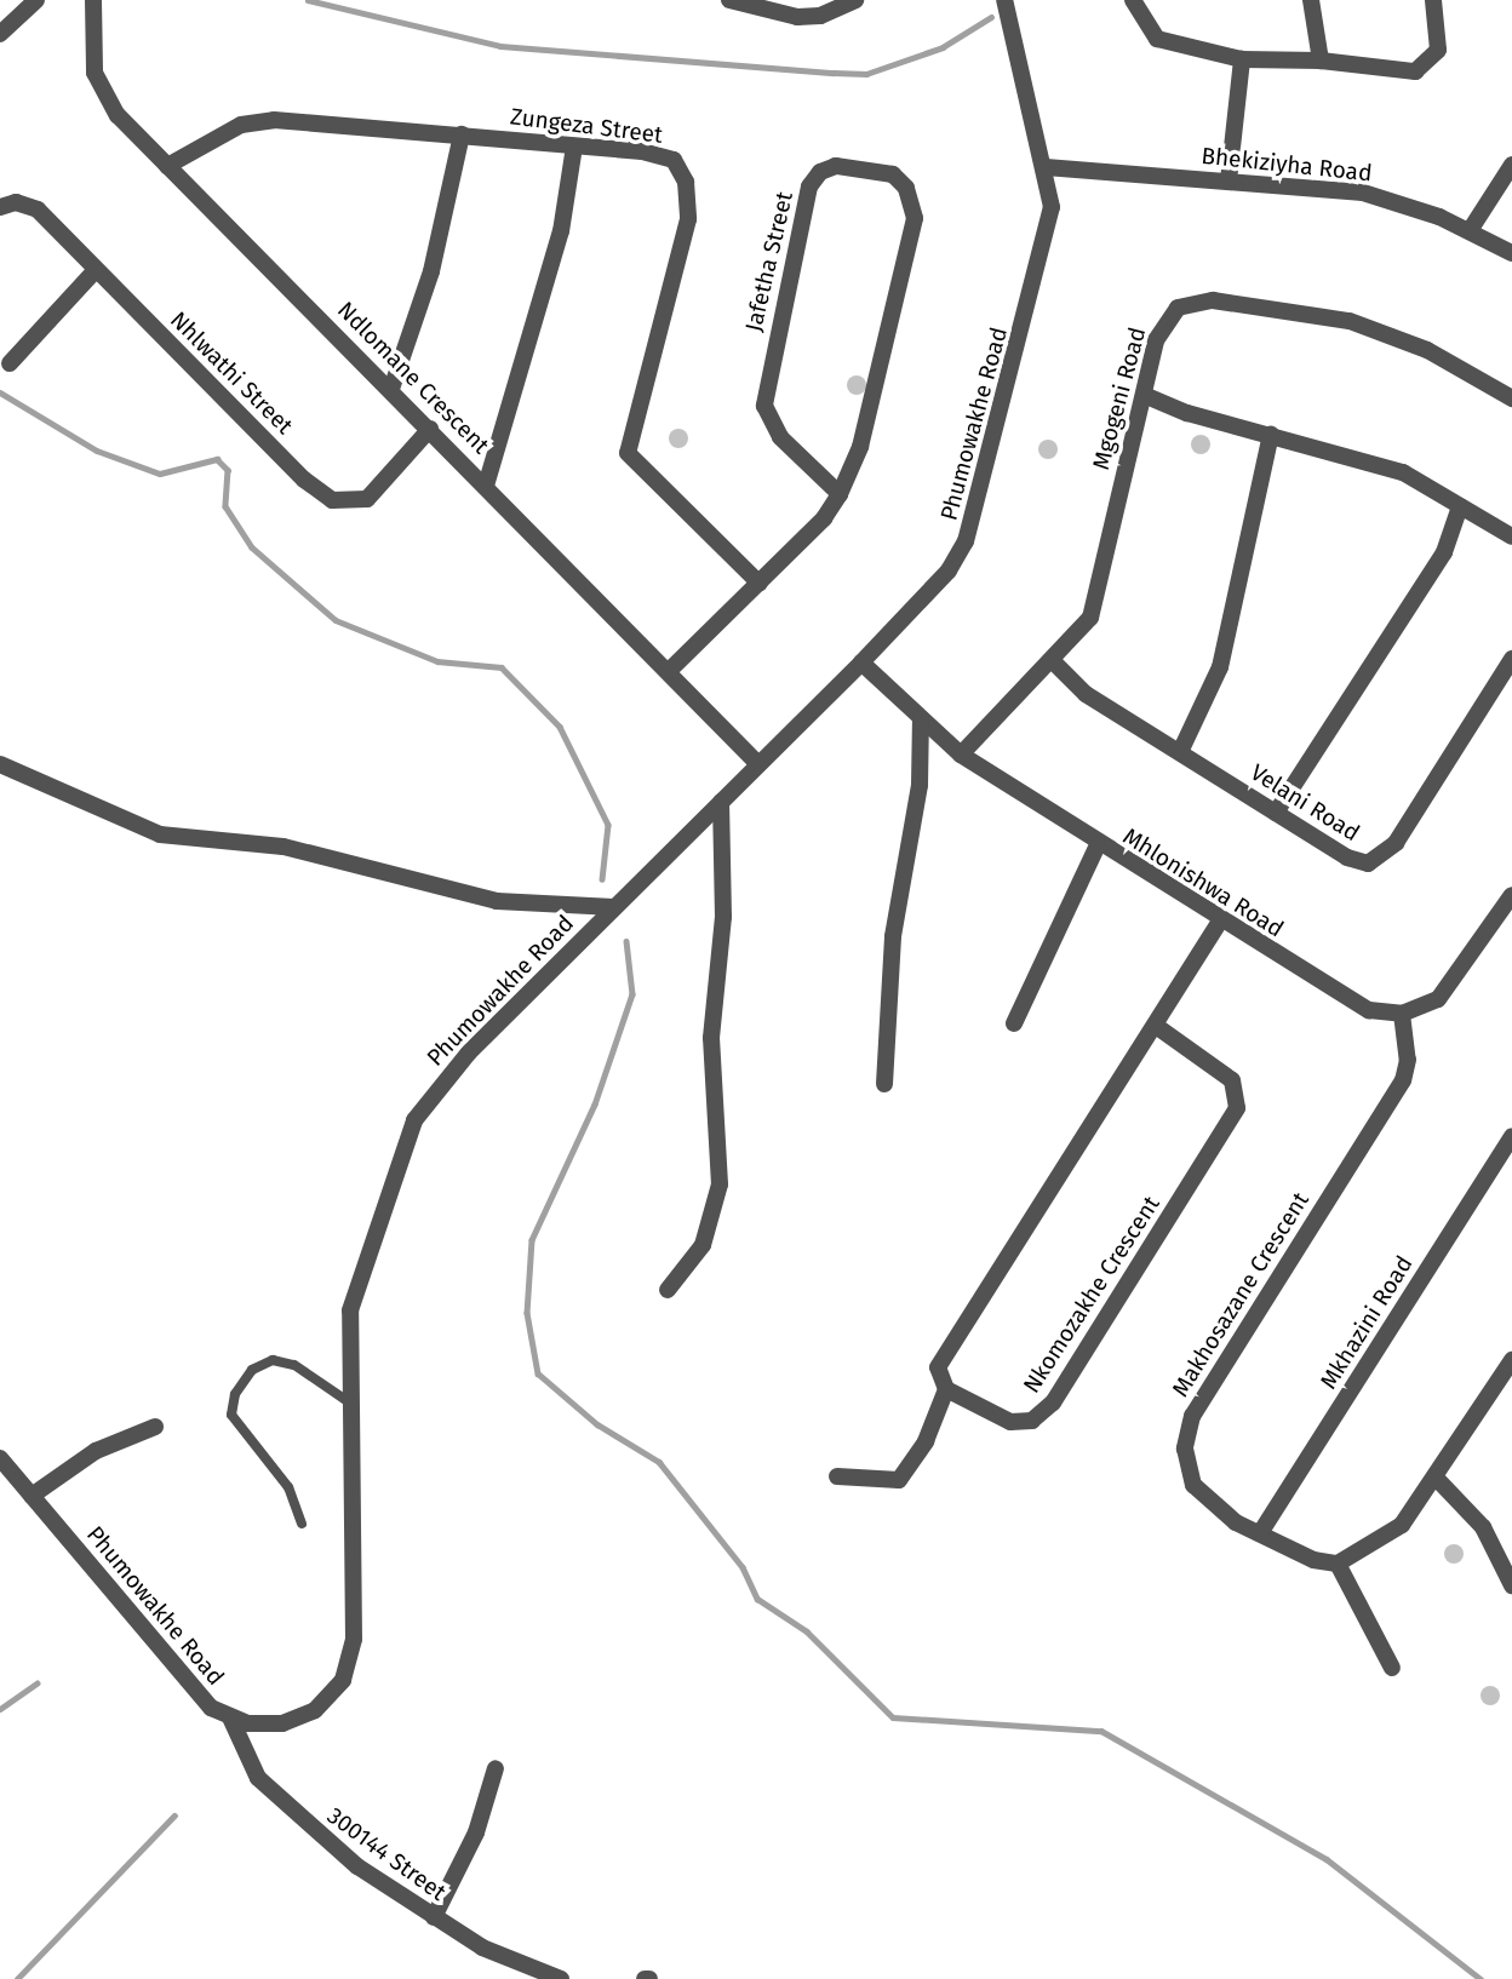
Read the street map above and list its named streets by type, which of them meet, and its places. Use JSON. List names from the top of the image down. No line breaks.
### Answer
{"streets":{"street":["Zungeza Street","Bhekiziyha Road","Jafetha Street","Nhlwathi Street","Ndlomane Crescent","Mgogeni Road","Phumowakhe Road","Velani Road","Mhlonishwa Road","Nkomozakhe Crescent","Makhosazane Crescent","Mkhazini Road","300144 Street"]},"crossings":[["Zungeza Street","Jafetha Street"],["Zungeza Street","Ndlomane Crescent"],["Bhekiziyha Road","Phumowakhe Road"],["Jafetha Street","Ndlomane Crescent"],["Nhlwathi Street","Ndlomane Crescent"],["Ndlomane Crescent","Phumowakhe Road"],["Mgogeni Road","Velani Road"],["Mgogeni Road","Mhlonishwa Road"],["Phumowakhe Road","Mhlonishwa Road"],["Phumowakhe Road","300144 Street"],["Mhlonishwa Road","Makhosazane Crescent"],["Makhosazane Crescent","Mkhazini Road"]]}
